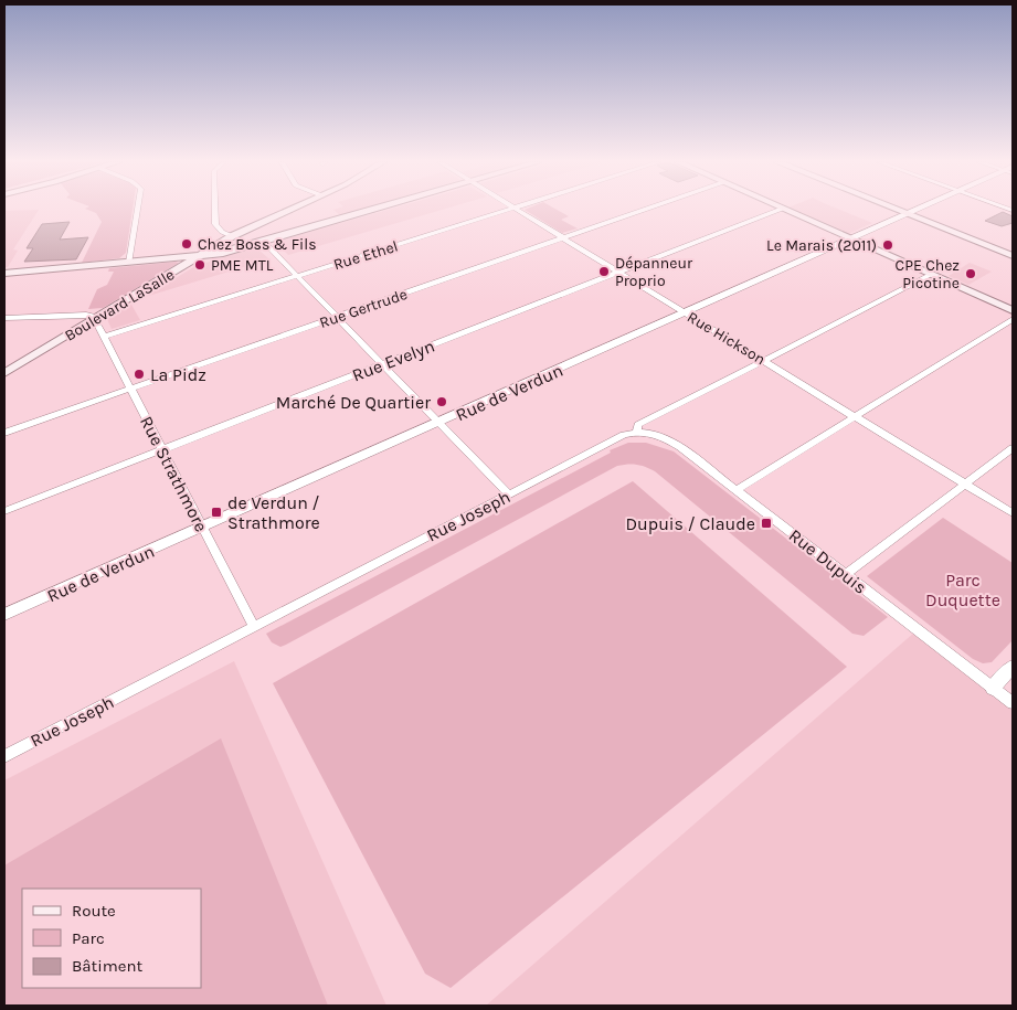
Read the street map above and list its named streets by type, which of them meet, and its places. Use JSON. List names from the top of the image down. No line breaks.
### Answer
{"streets":{"main road":["Boulevard LaSalle"],"street":["Rue Ethel","Rue Gertrude","Rue Hickson","Rue Evelyn","Rue de Verdun","Rue Strathmore","Rue Joseph","Rue Dupuis"]},"crossings":[["Rue Ethel","Rue Strathmore"],["Boulevard LaSalle","Rue Strathmore"],["Rue Gertrude","Rue Hickson"],["Rue Gertrude","Rue Strathmore"],["Rue Hickson","Rue Evelyn"],["Rue Hickson","Rue de Verdun"],["Rue Hickson","Rue Joseph"],["Rue Evelyn","Rue Strathmore"],["Rue de Verdun","Rue Strathmore"],["Rue Strathmore","Rue Joseph"],["Rue Joseph","Rue Dupuis"]],"parks":["Parc Duquette"],"places":{"other":["Chez Boss & Fils","Le Marais (2011)","PME MTL","Dépanneur Proprio","CPE Chez Picotine","La Pidz","Marché De Quartier"],"transit":["de Verdun / Strathmore","Dupuis / Claude"]},"legend":["Route","Parc","Bâtiment"]}
